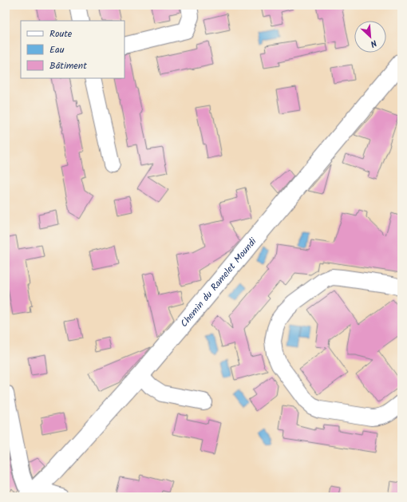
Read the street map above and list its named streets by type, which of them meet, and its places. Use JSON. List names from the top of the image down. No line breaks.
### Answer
{"streets":{"main road":["Chemin du Ramelet Moundi"]},"legend":["Route","Eau","Bâtiment"],"north":"bottom right"}
